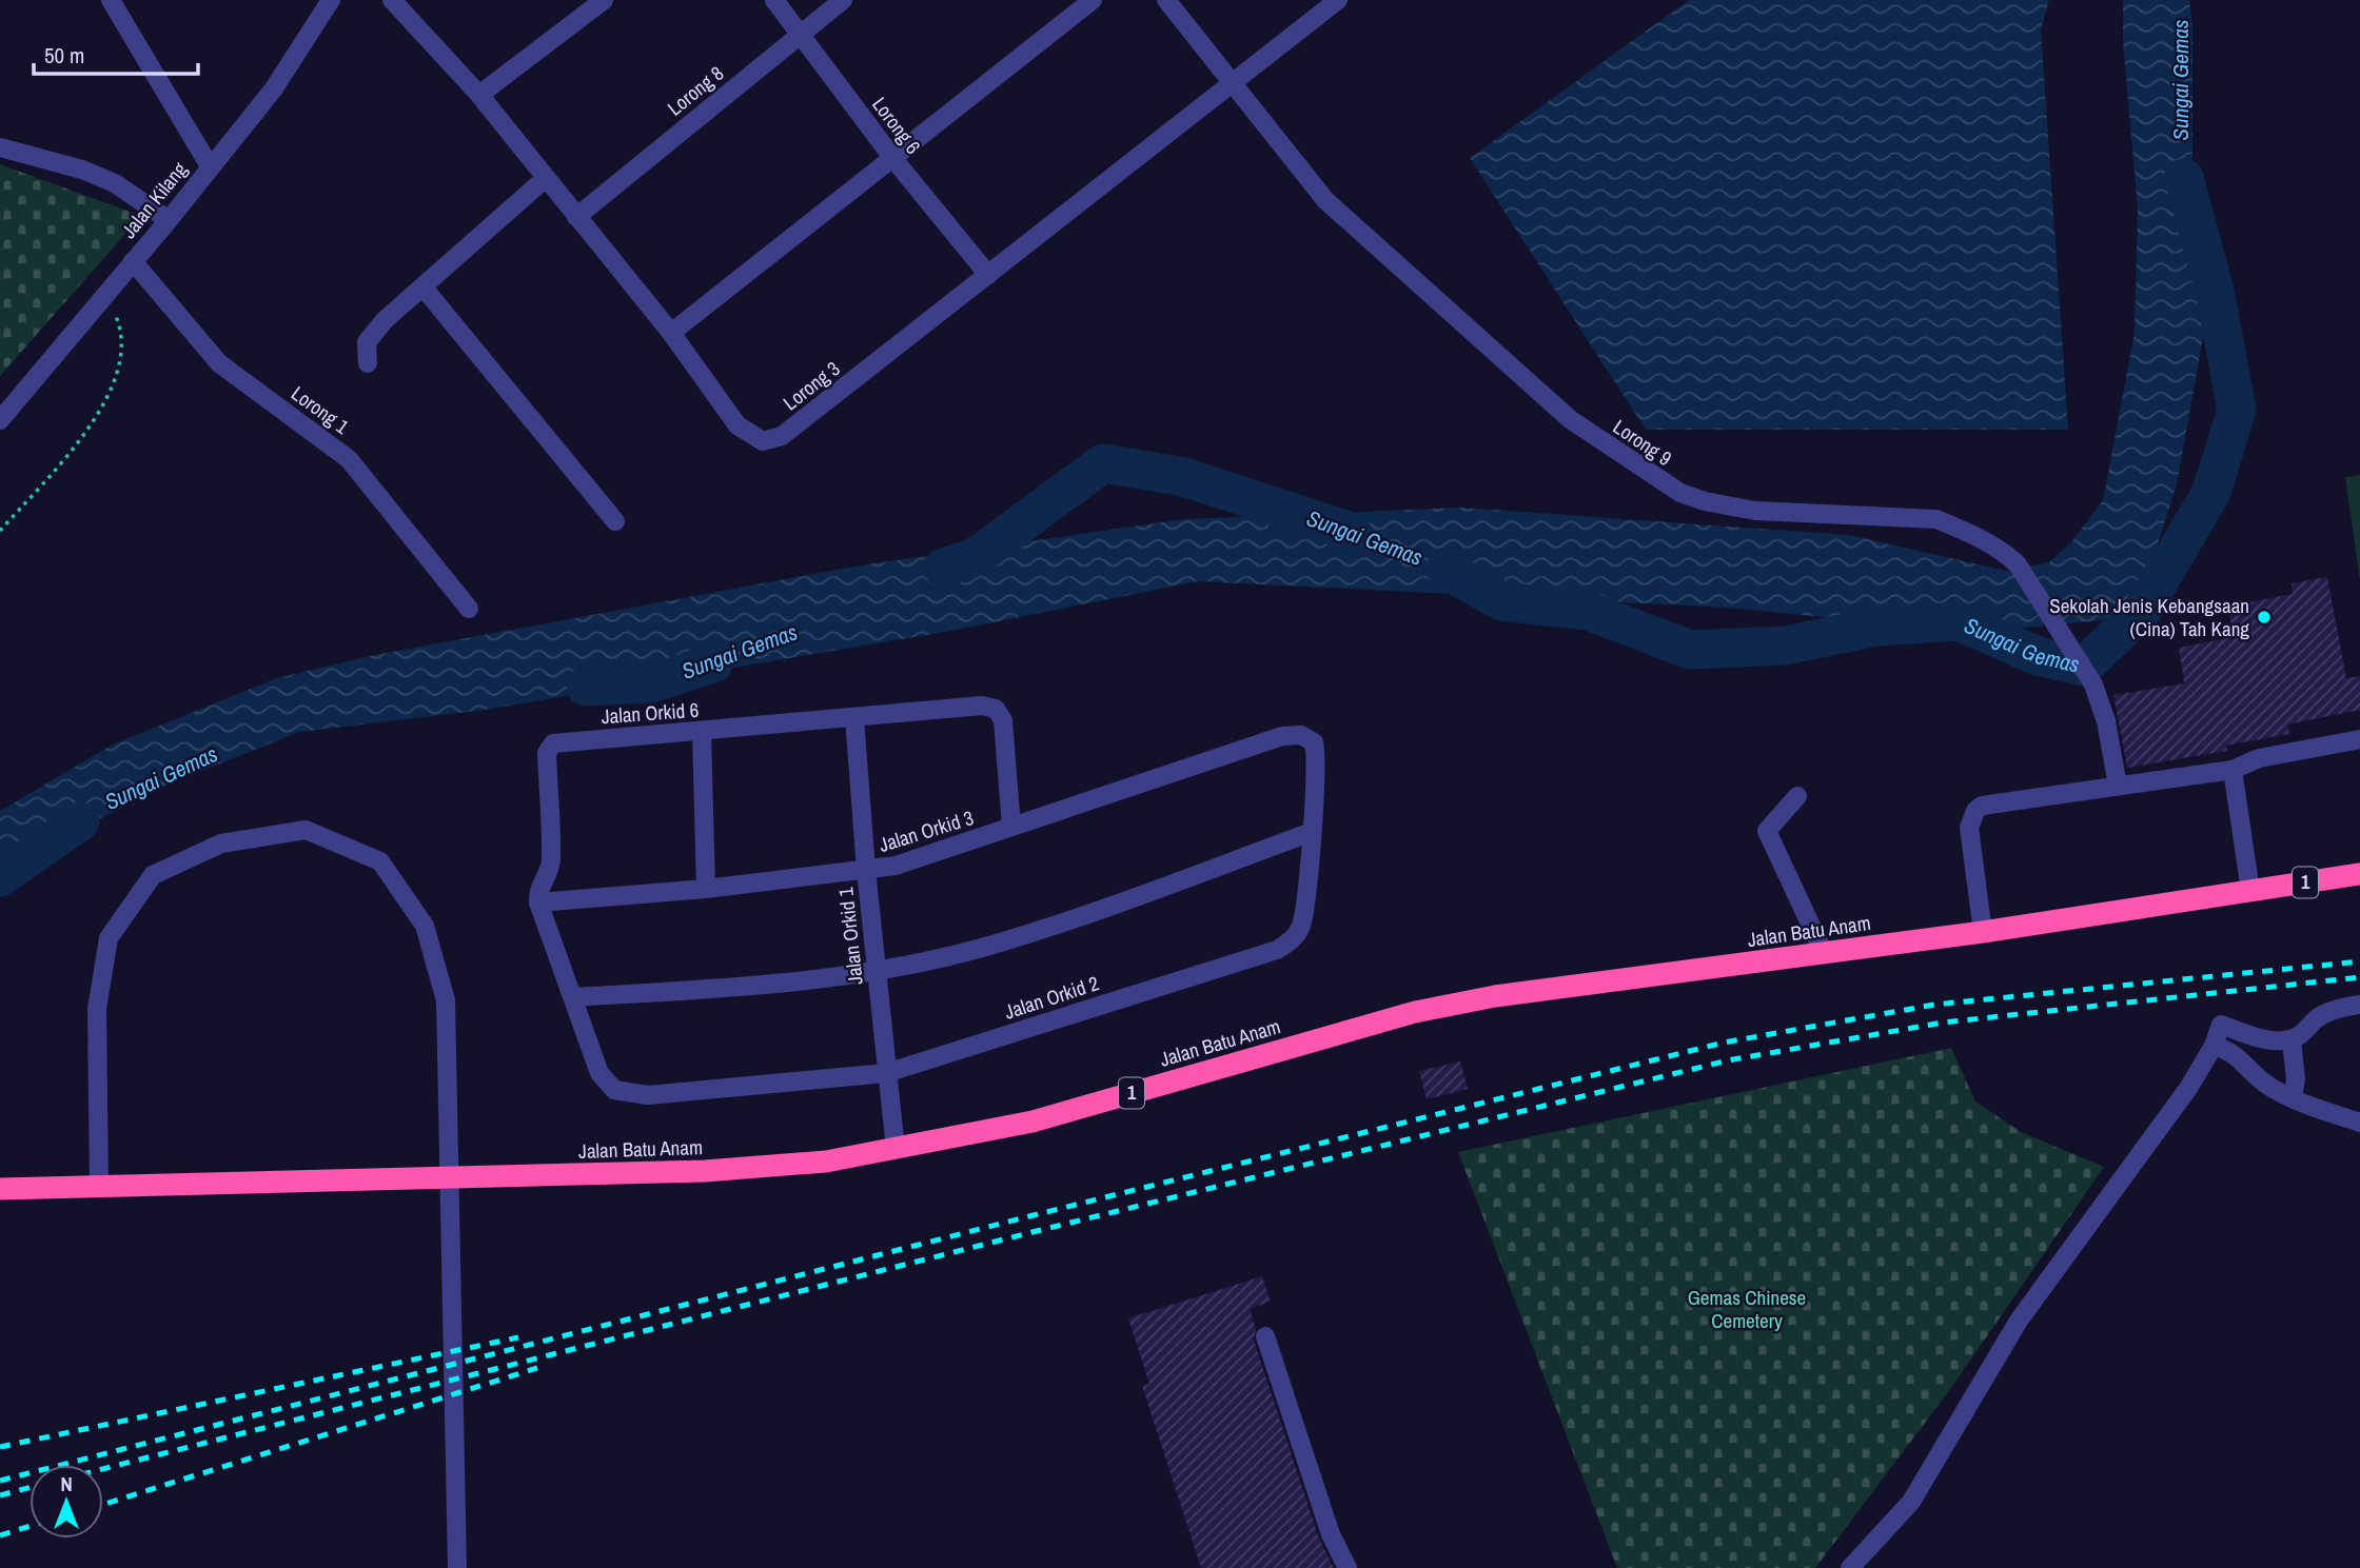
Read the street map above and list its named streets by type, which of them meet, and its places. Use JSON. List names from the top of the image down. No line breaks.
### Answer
{"streets":{"highway":["1","Jalan Batu Anam"],"street":["Lorong 8","Lorong 6","Jalan Kilang","Lorong 3","Lorong 1","Lorong 9","Jalan Orkid 6","Jalan Orkid 3","Jalan Orkid 1","Jalan Orkid 2"]},"crossings":[["Lorong 8","Lorong 6"],["Lorong 8","Lorong 3"],["Lorong 6","Lorong 3"],["Jalan Kilang","Lorong 1"],["Lorong 3","Lorong 9"],["Jalan Orkid 6","Jalan Orkid 3"],["Jalan Orkid 6","Jalan Orkid 1"],["Jalan Orkid 3","Jalan Orkid 1"],["Jalan Orkid 3","Jalan Orkid 2"],["Jalan Batu Anam","Jalan Orkid 1"],["Jalan Orkid 1","Jalan Orkid 2"]],"water":["Sungai Gemas"],"parks":["Gemas Chinese Cemetery"],"places":["Sekolah Jenis Kebangsaan (Cina) Tah Kang"],"scale_bar":"50 m","north":"top"}
